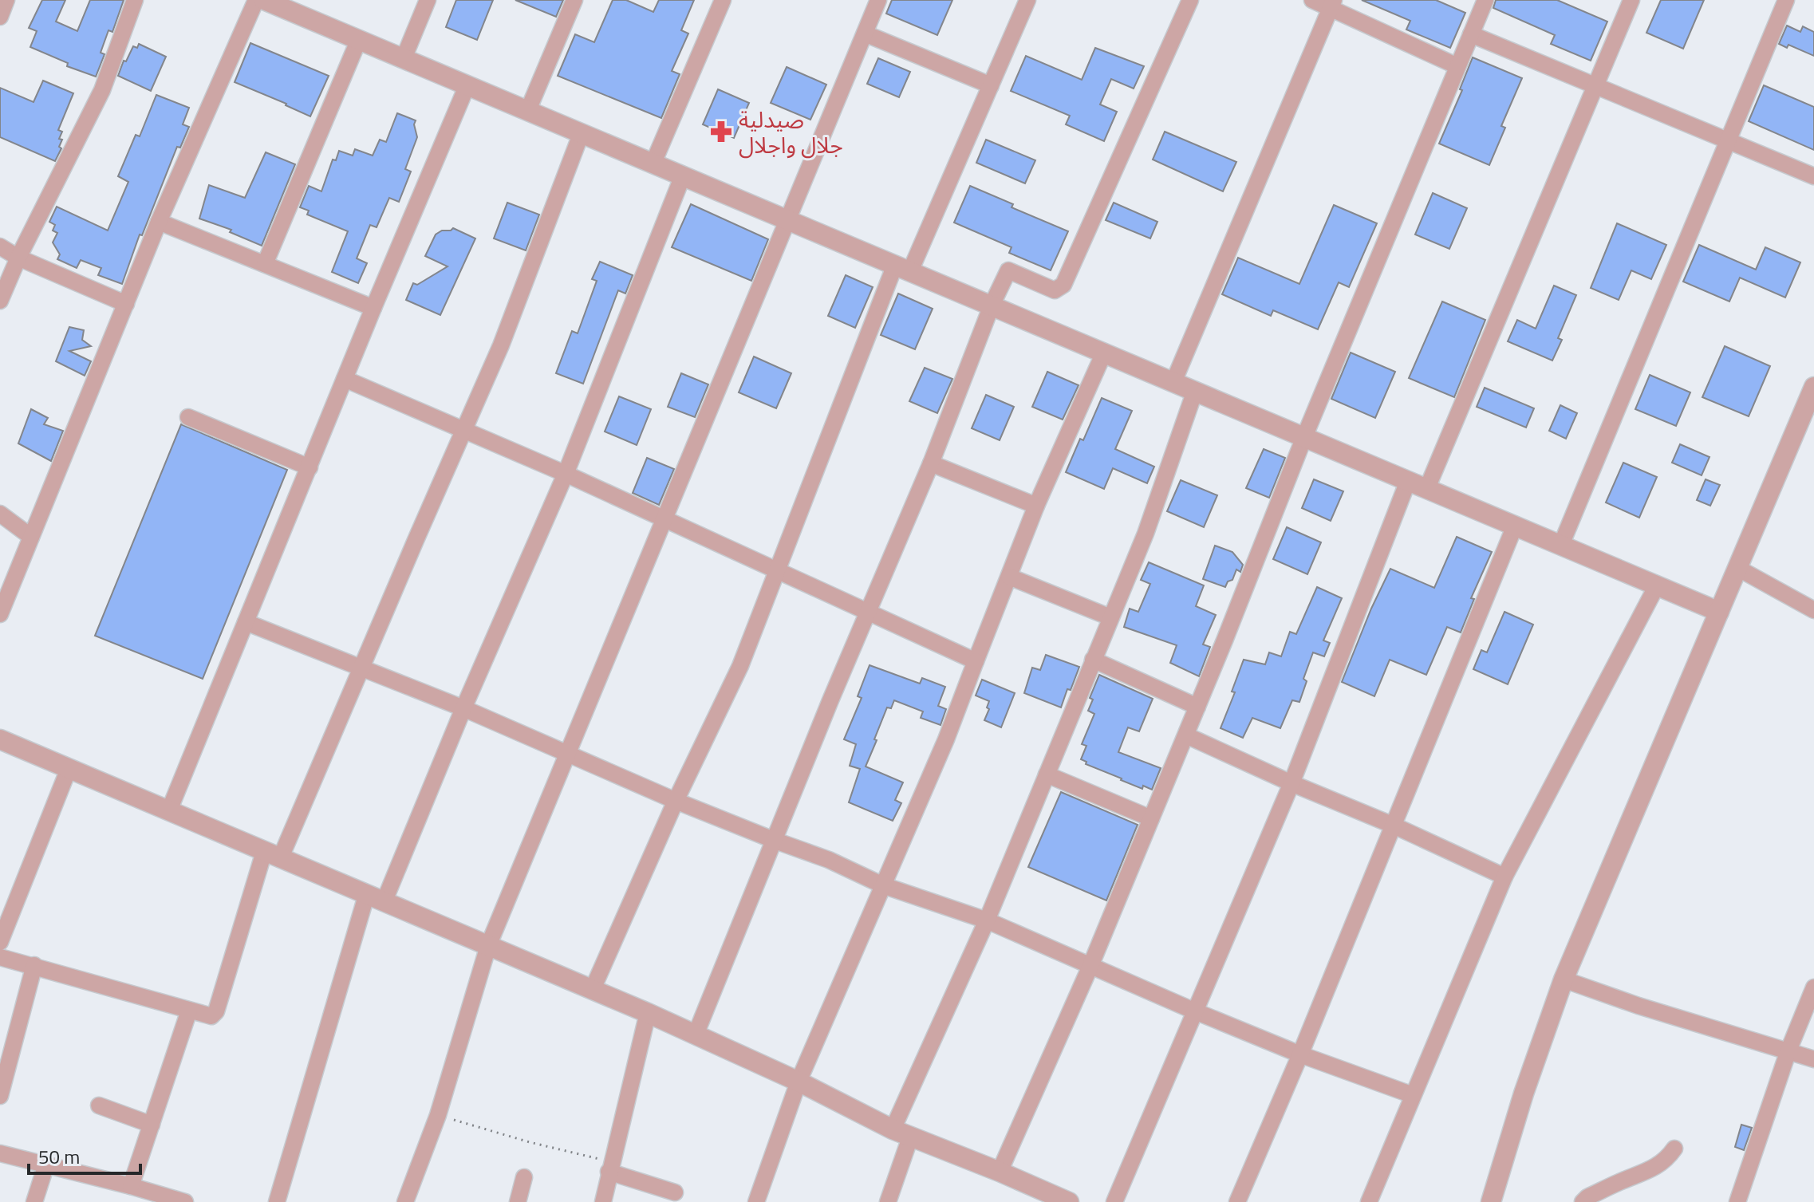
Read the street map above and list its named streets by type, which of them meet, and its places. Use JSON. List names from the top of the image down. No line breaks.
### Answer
{"places":{"pharmacy":["صيدلية جلال واجلال"]},"scale_bar":"50 m"}
